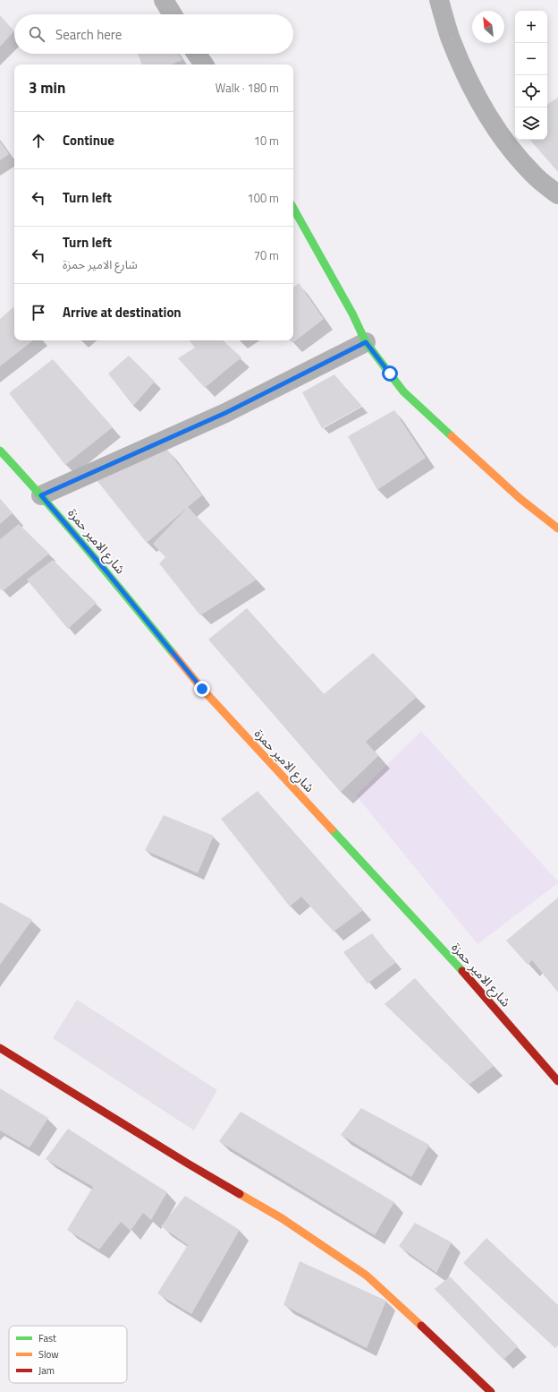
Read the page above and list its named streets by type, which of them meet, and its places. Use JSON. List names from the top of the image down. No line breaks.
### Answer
{"streets":{"street":["شارع الامير حمزة"]},"legend":["Fast","Slow","Jam"],"north":"top left","page":{"map_buttons":["+","−"],"search":"Search here","heading":["3 min","Walk · 180 m"],"list":[["Continue","10 m"],["Turn left","100 m"],["Turn left","شارع الامير حمزة","70 m"],"Arrive at destination"]}}
